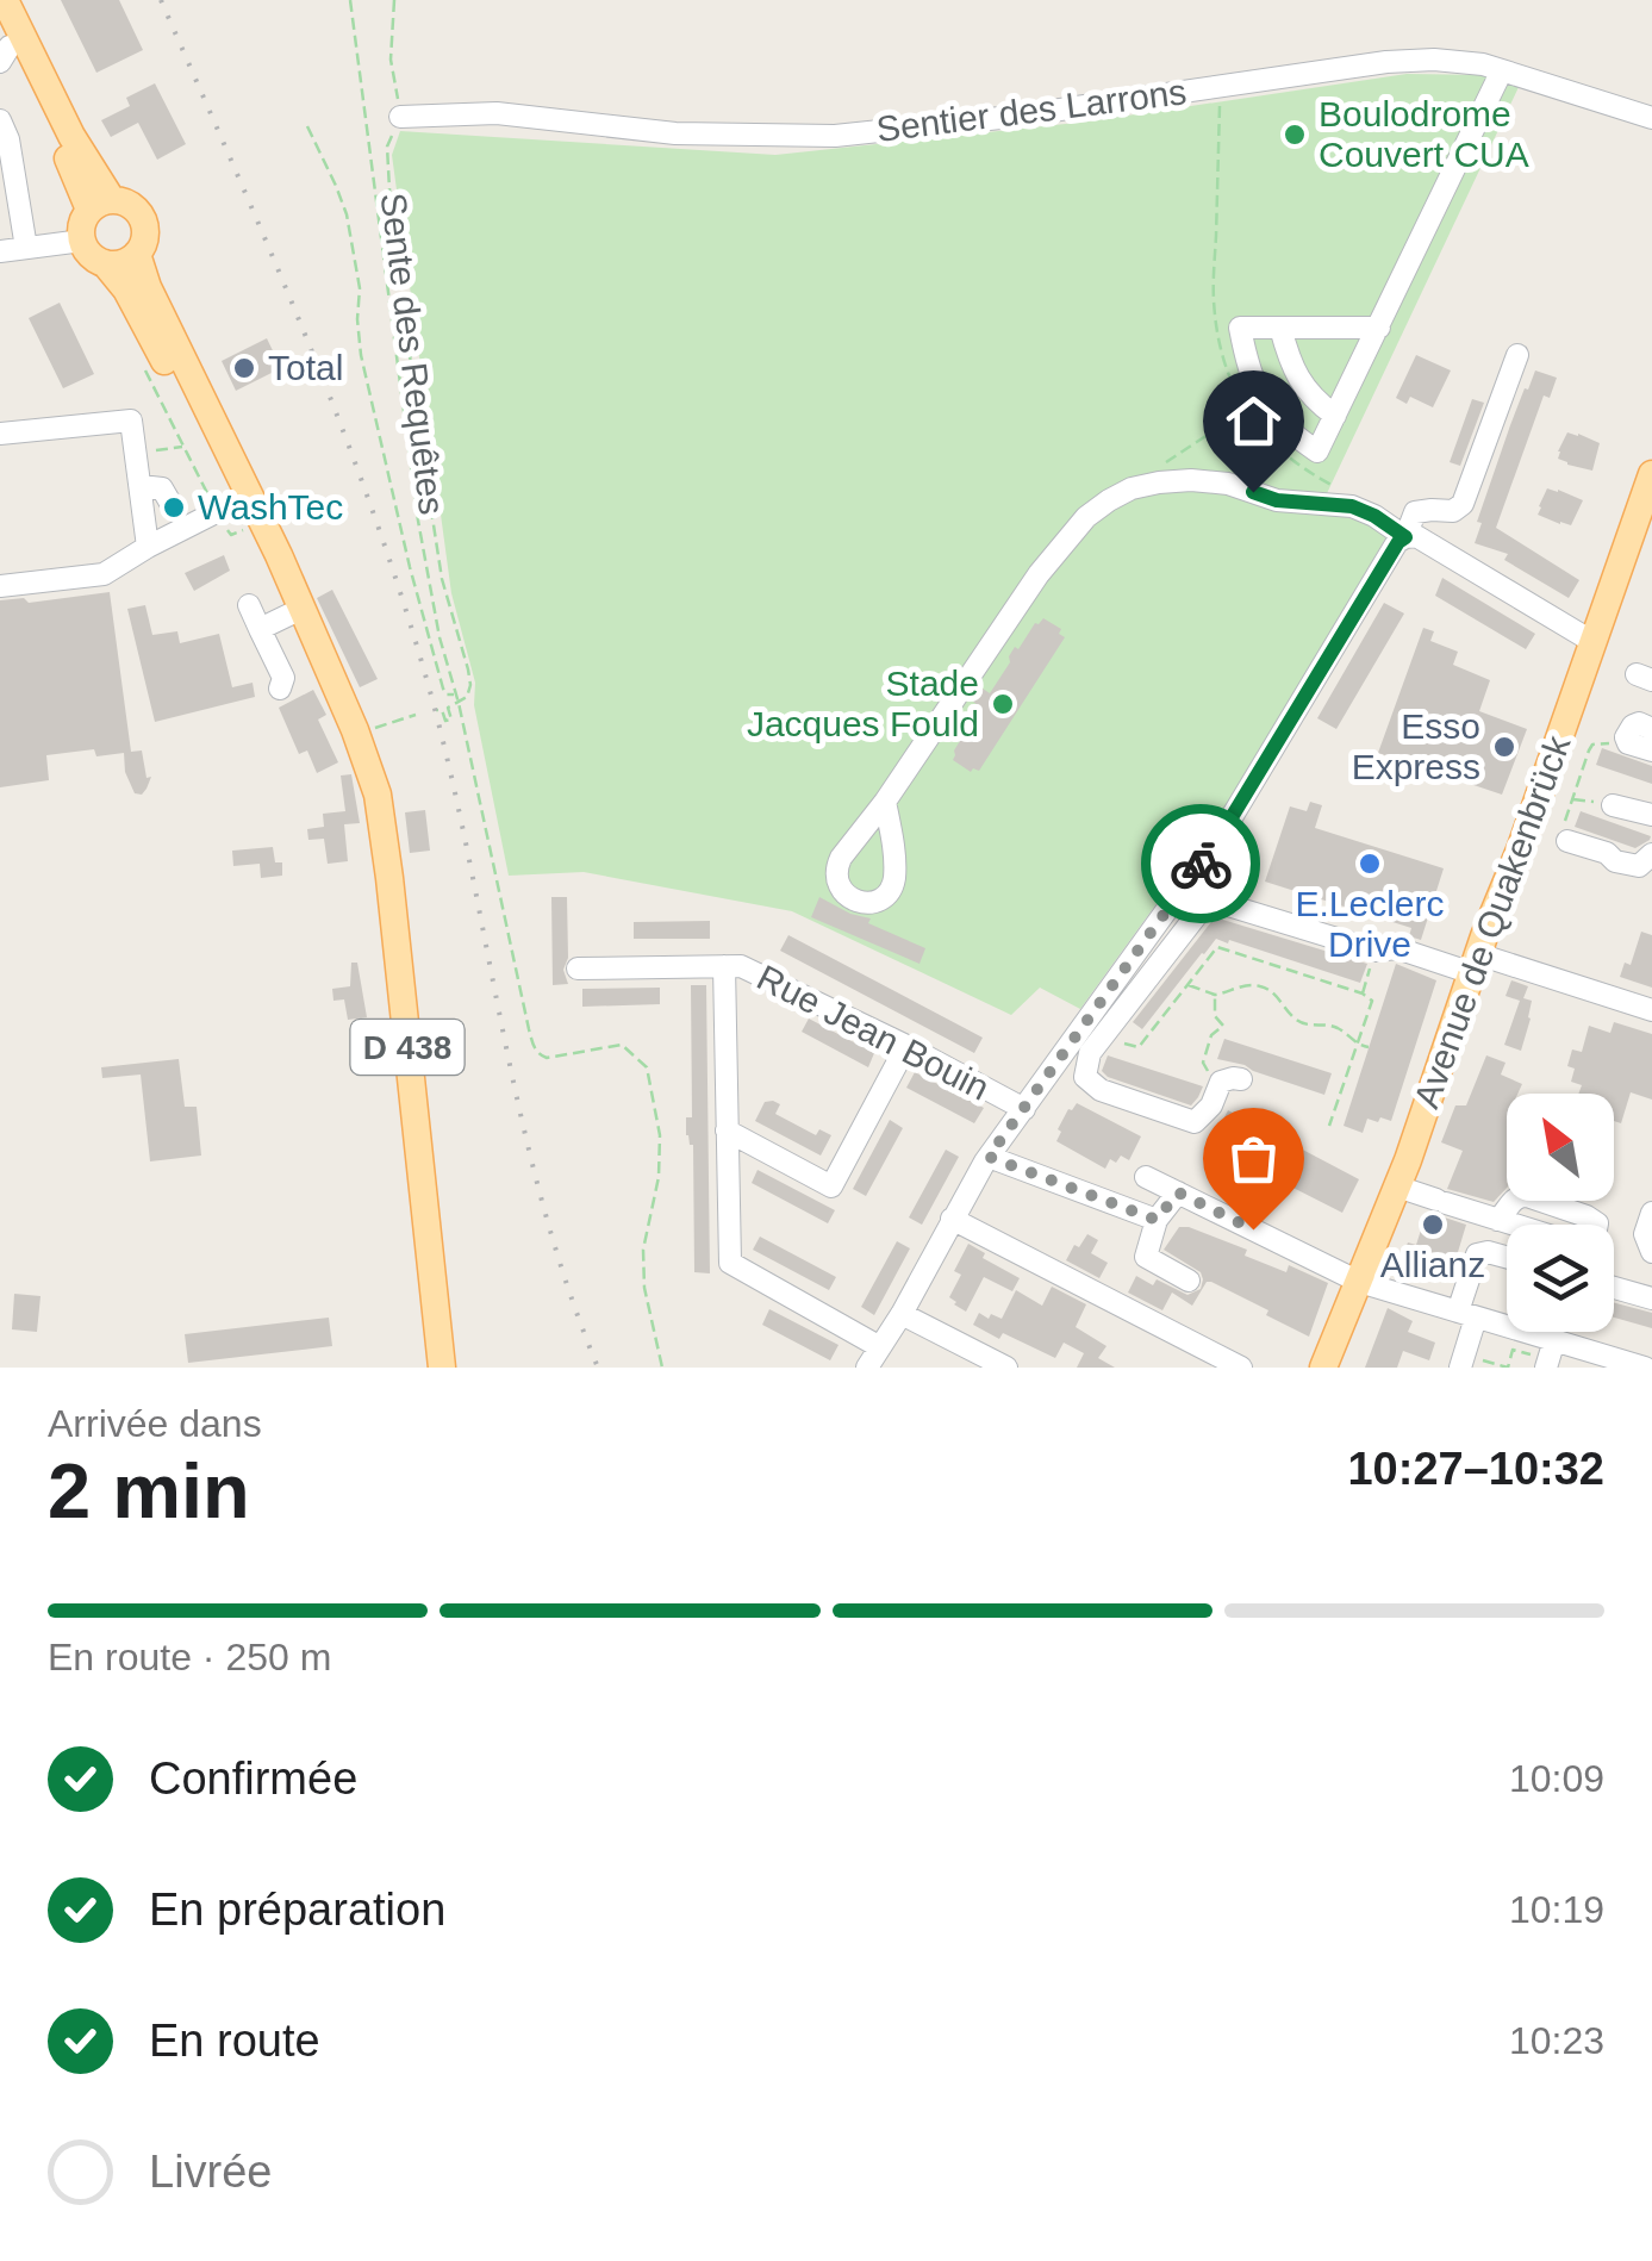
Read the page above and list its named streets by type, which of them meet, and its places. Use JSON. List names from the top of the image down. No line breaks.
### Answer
{"streets":{"main road":["Avenue de Quakenbrück","D 438"],"street":["Sentier des Larrons","Rue Jean Bouin"],"path":["Sente des Requêtes"]},"crossings":[["Sentier des Larrons","Sente des Requêtes"]],"places":["Boulodrome Couvert CUA","Total","WashTec","Stade Jacques Fould","Esso Express","E.Leclerc Drive","Allianz"],"north":"top left","page":{"heading":["2 min","Arrivée dans","10:27–10:32"],"bar":"En route · 250 m","list":[["Confirmée","10:09"],["En préparation","10:19"],["En route","10:23"],"Livrée"]}}
